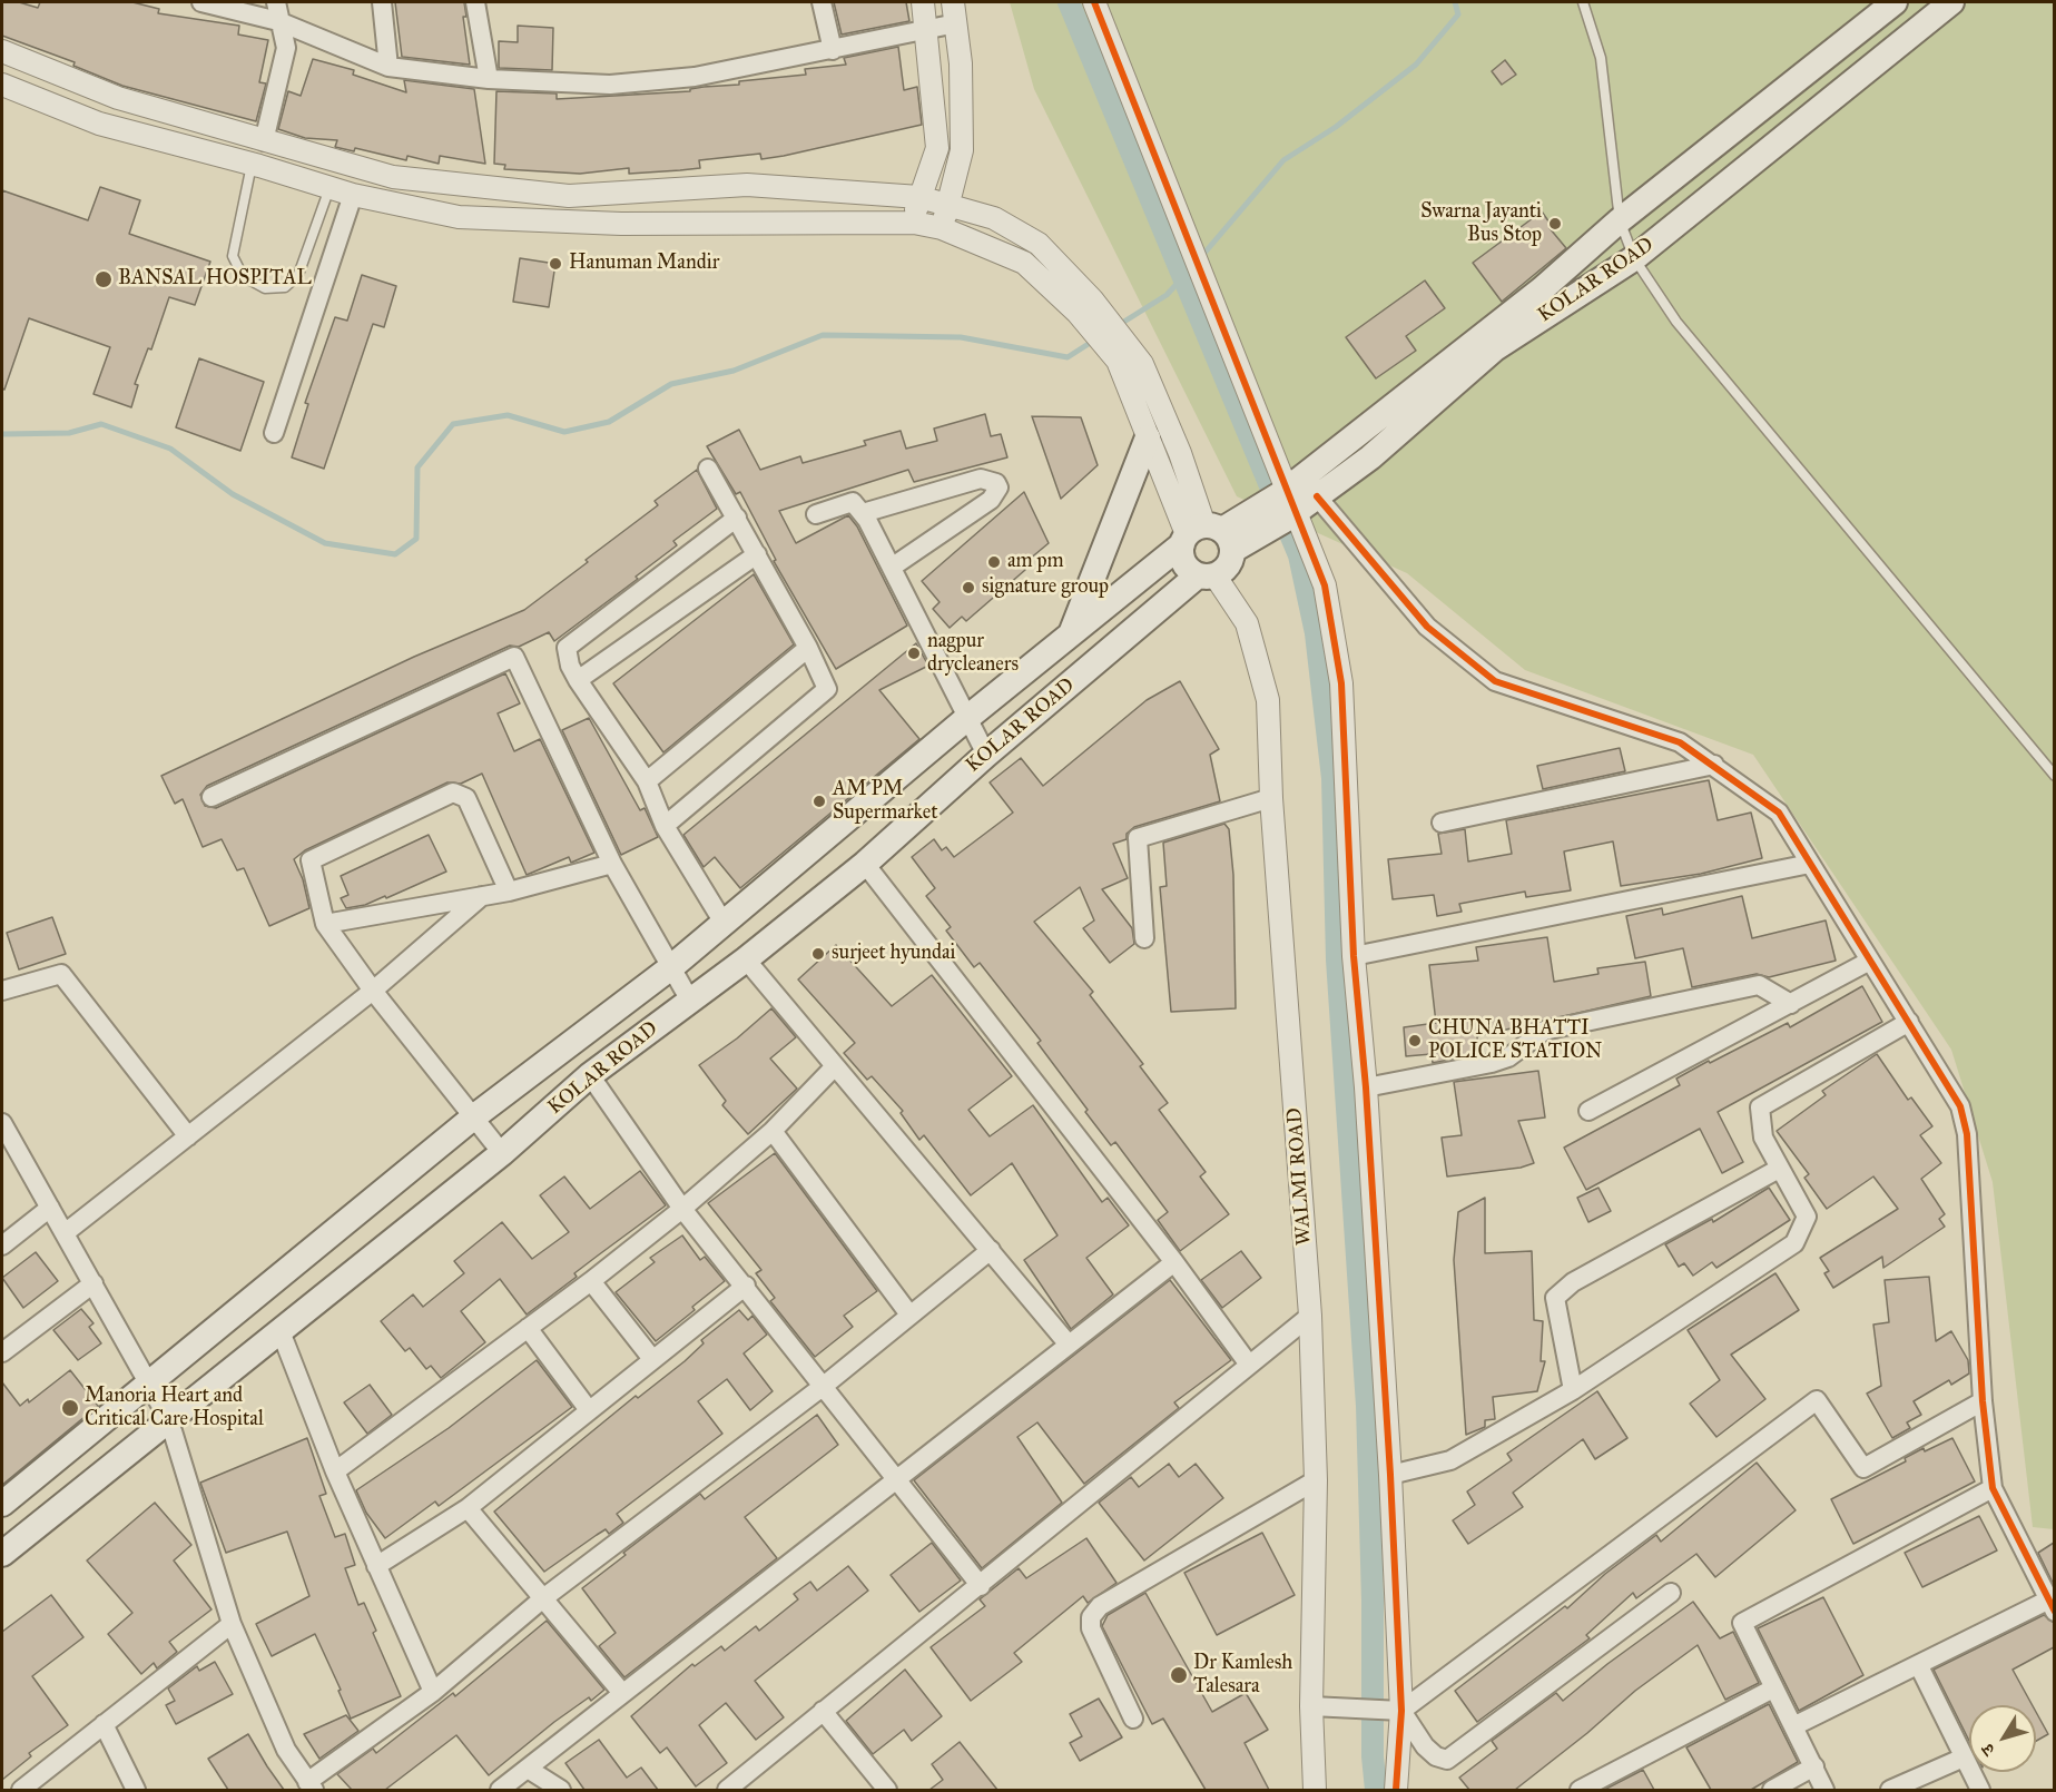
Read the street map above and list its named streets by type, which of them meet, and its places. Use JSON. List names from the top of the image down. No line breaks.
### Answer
{"streets":{"main road":["KOLAR ROAD"],"street":["WALMI ROAD"]},"crossings":[["KOLAR ROAD","WALMI ROAD"]],"places":["Swarna Jayanti Bus Stop","Hanuman Mandir","BANSAL HOSPITAL","am pm","signature group","nagpur drycleaners","AM PM Supermarket","surjeet hyundai","CHUNA BHATTI POLICE STATION","Manoria Heart and Critical Care Hospital","Dr Kamlesh Talesara"],"north":"bottom left"}
